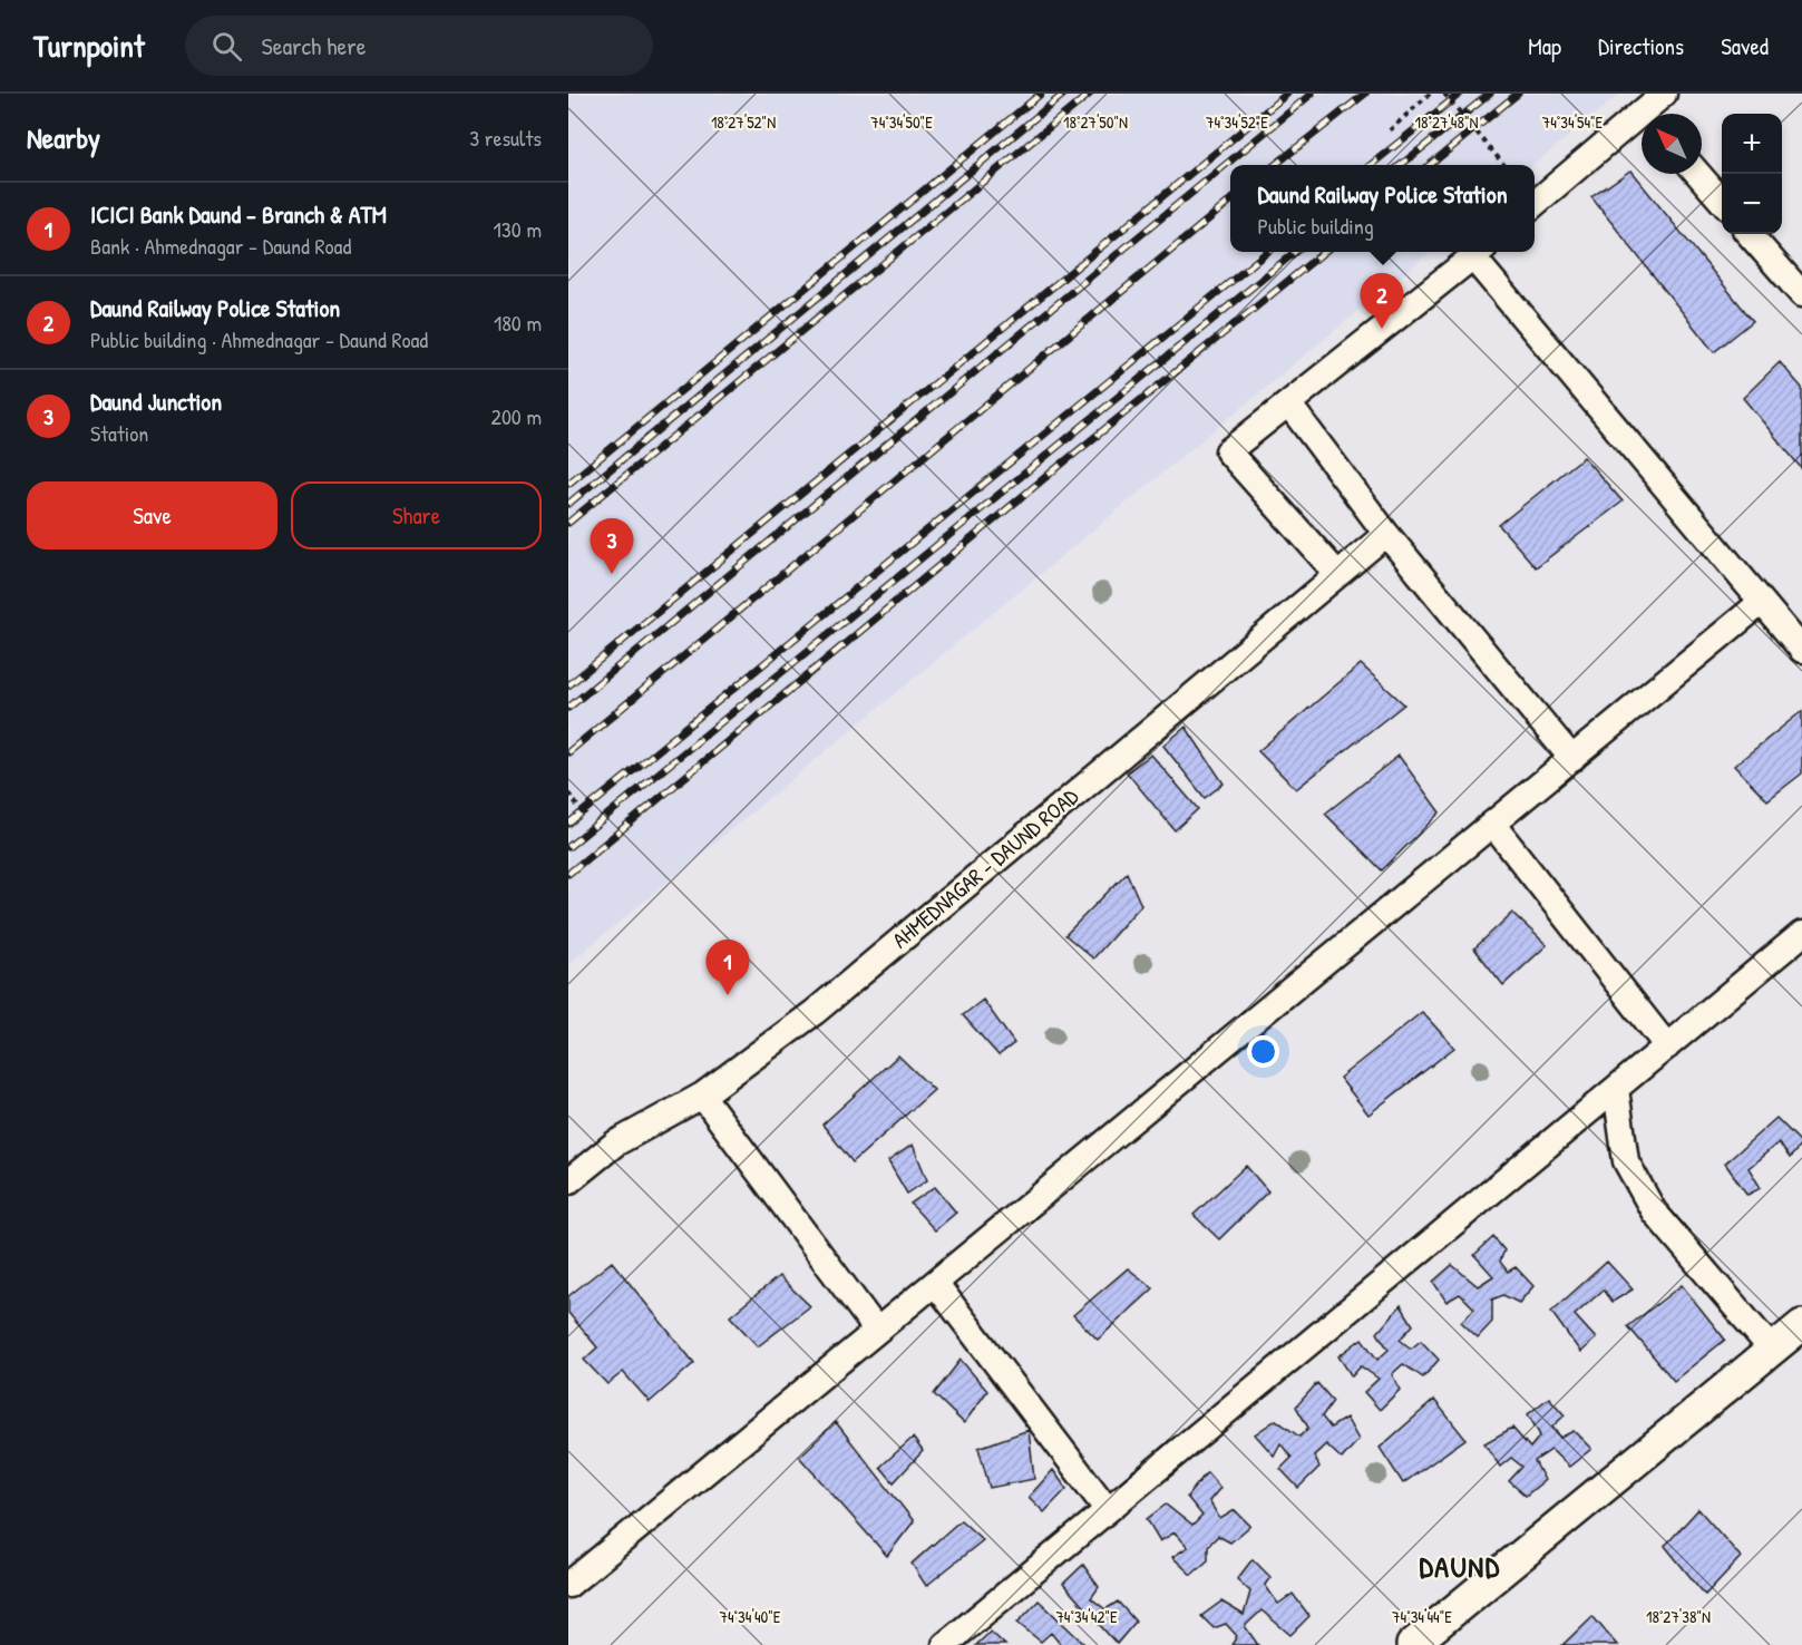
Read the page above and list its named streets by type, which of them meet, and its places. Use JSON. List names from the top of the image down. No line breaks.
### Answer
{"streets":{"street":["AHMEDNAGAR - DAUND ROAD"]},"districts":["DAUND"],"north":"top left","page":{"header":"Turnpoint","search":"Search here","nav":["Map","Directions","Saved"],"heading":["Nearby","3 results"],"map_buttons":["+","−"],"popup":["Daund Railway Police Station","Public building"],"list":[{"mark":"1","name":"ICICI Bank Daund - Branch & ATM","note":"Bank · Ahmednagar - Daund Road","value":"130 m"},{"mark":"2","name":"Daund Railway Police Station","note":"Public building · Ahmednagar - Daund Road","value":"180 m"},{"mark":"3","name":"Daund Junction","note":"Station","value":"200 m"}],"pins":["2","3","1"],"buttons":["Save","Share"]},"coordinates":["74°34'54\"E","18°27'52\"N","74°34'50\"E","18°27'50\"N","74°34'52\"E","18°27'48\"N","18°27'38\"N","74°34'40\"E","74°34'42\"E","74°34'44\"E"]}
